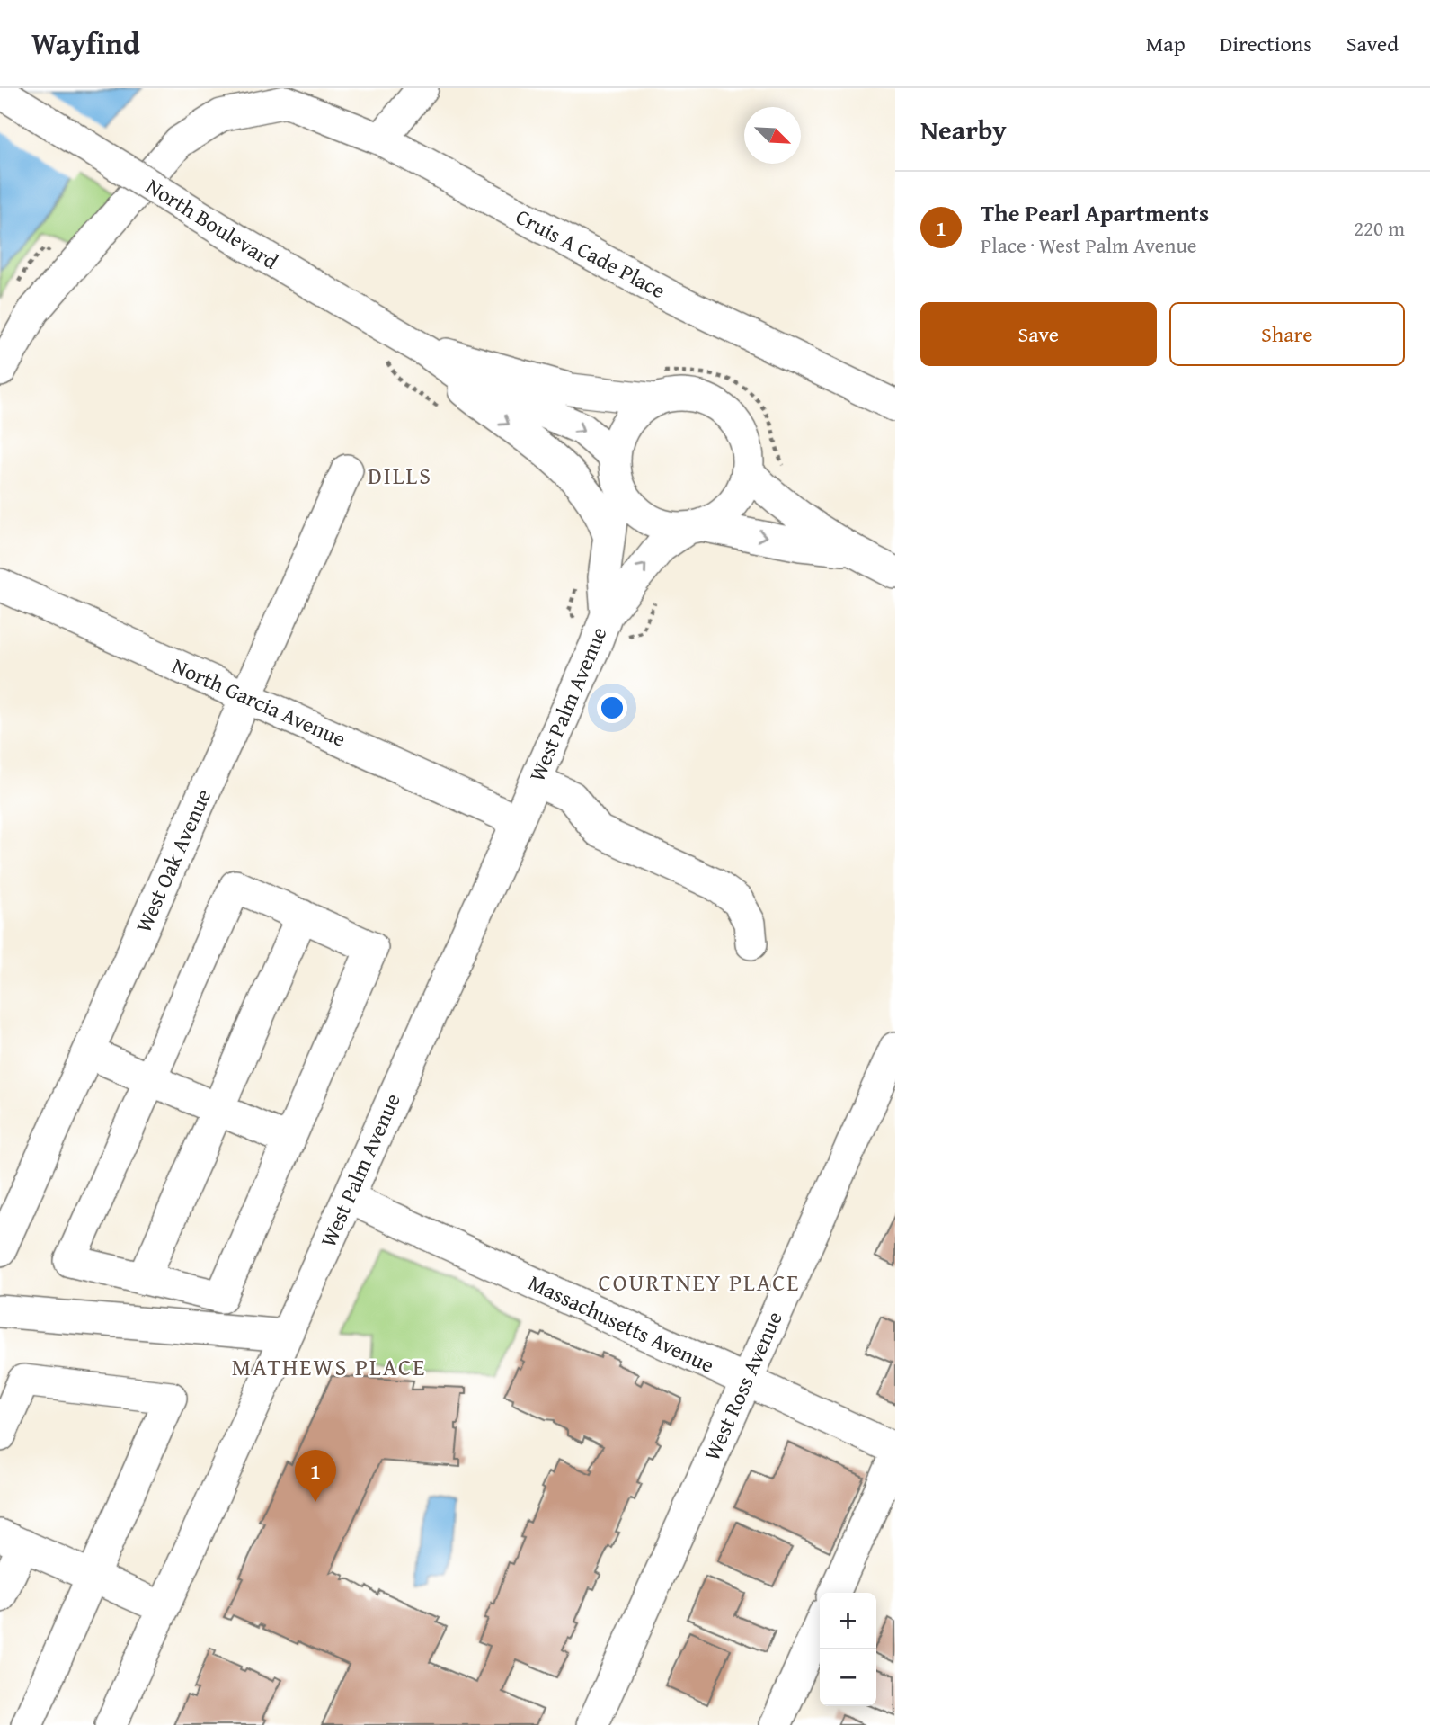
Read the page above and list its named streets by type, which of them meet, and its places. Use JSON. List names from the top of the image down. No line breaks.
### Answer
{"streets":{"street":["North Boulevard","Cruis A Cade Place","North Garcia Avenue","West Palm Avenue","West Oak Avenue","Massachusetts Avenue","West Ross Avenue"]},"crossings":[["North Boulevard","West Palm Avenue"],["North Garcia Avenue","West Palm Avenue"],["North Garcia Avenue","West Oak Avenue"],["West Palm Avenue","Massachusetts Avenue"],["Massachusetts Avenue","West Ross Avenue"]],"districts":["DILLS","COURTNEY PLACE","MATHEWS PLACE"],"north":"bottom right","page":{"header":"Wayfind","nav":["Map","Directions","Saved"],"heading":"Nearby","list":[{"mark":"1","name":"The Pearl Apartments","note":"Place · West Palm Avenue","value":"220 m"}],"buttons":["Save","Share"],"pins":"1","map_buttons":["+","−"]}}
